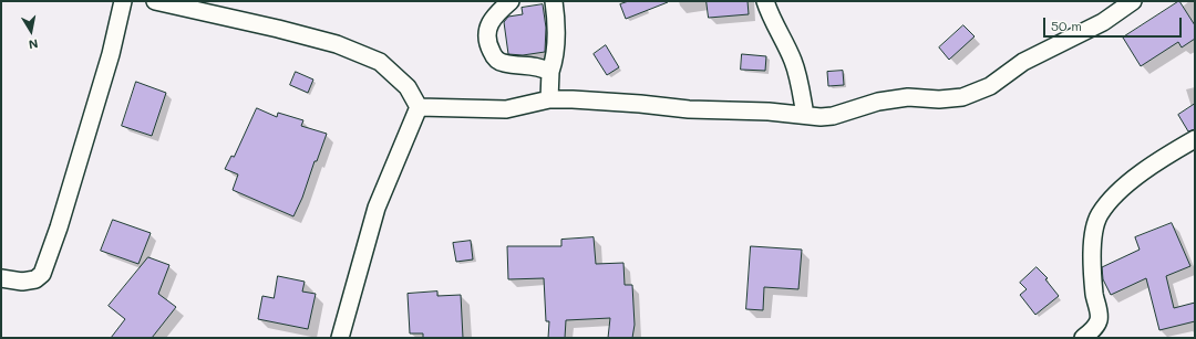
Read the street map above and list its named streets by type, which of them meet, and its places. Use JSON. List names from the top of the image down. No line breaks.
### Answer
{"scale_bar":"50 m","north":"bottom"}
